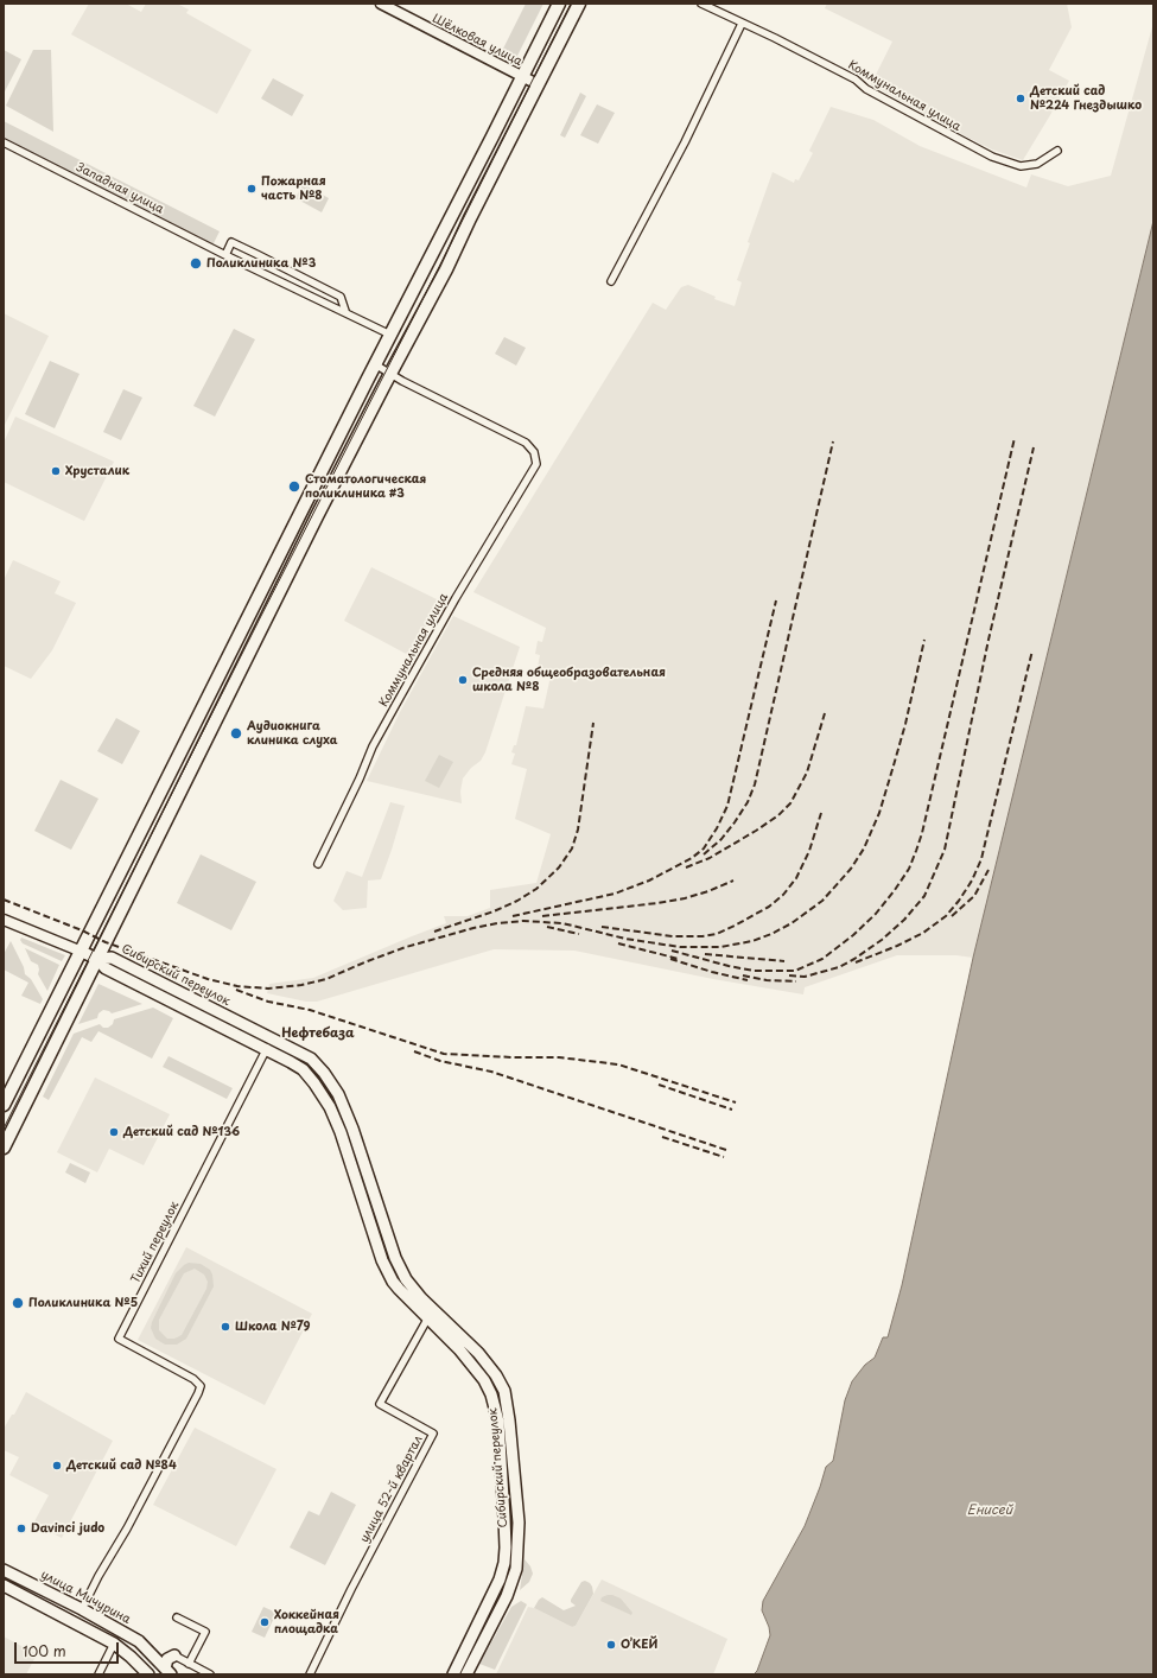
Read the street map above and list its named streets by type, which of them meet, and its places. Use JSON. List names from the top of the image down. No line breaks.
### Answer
{"streets":{"main road":["Сибирский переулок","улица Мичурина"],"street":["Шёлковая улица","Коммунальная улица","Западная улица","Тихий переулок","улица 52-й квартал"]},"crossings":[["Сибирский переулок","Тихий переулок"],["Сибирский переулок","улица 52-й квартал"],["Тихий переулок","улица Мичурина"]],"districts":["Нефтебаза"],"water":["Енисей"],"places":["Детский сад №224 Гнездышко","Пожарная часть №8","Поликлиника №3","Хрусталик","Стоматологическая поликлиника #3","Средняя общеобразовательная школа №8","Аудиокнига клиника слуха","Детский сад №136","Поликлиника №5","Школа №79","Детский сад №84","Davinci judo","Хоккейная площадка","О’КЕЙ"],"scale_bar":"100 m"}
